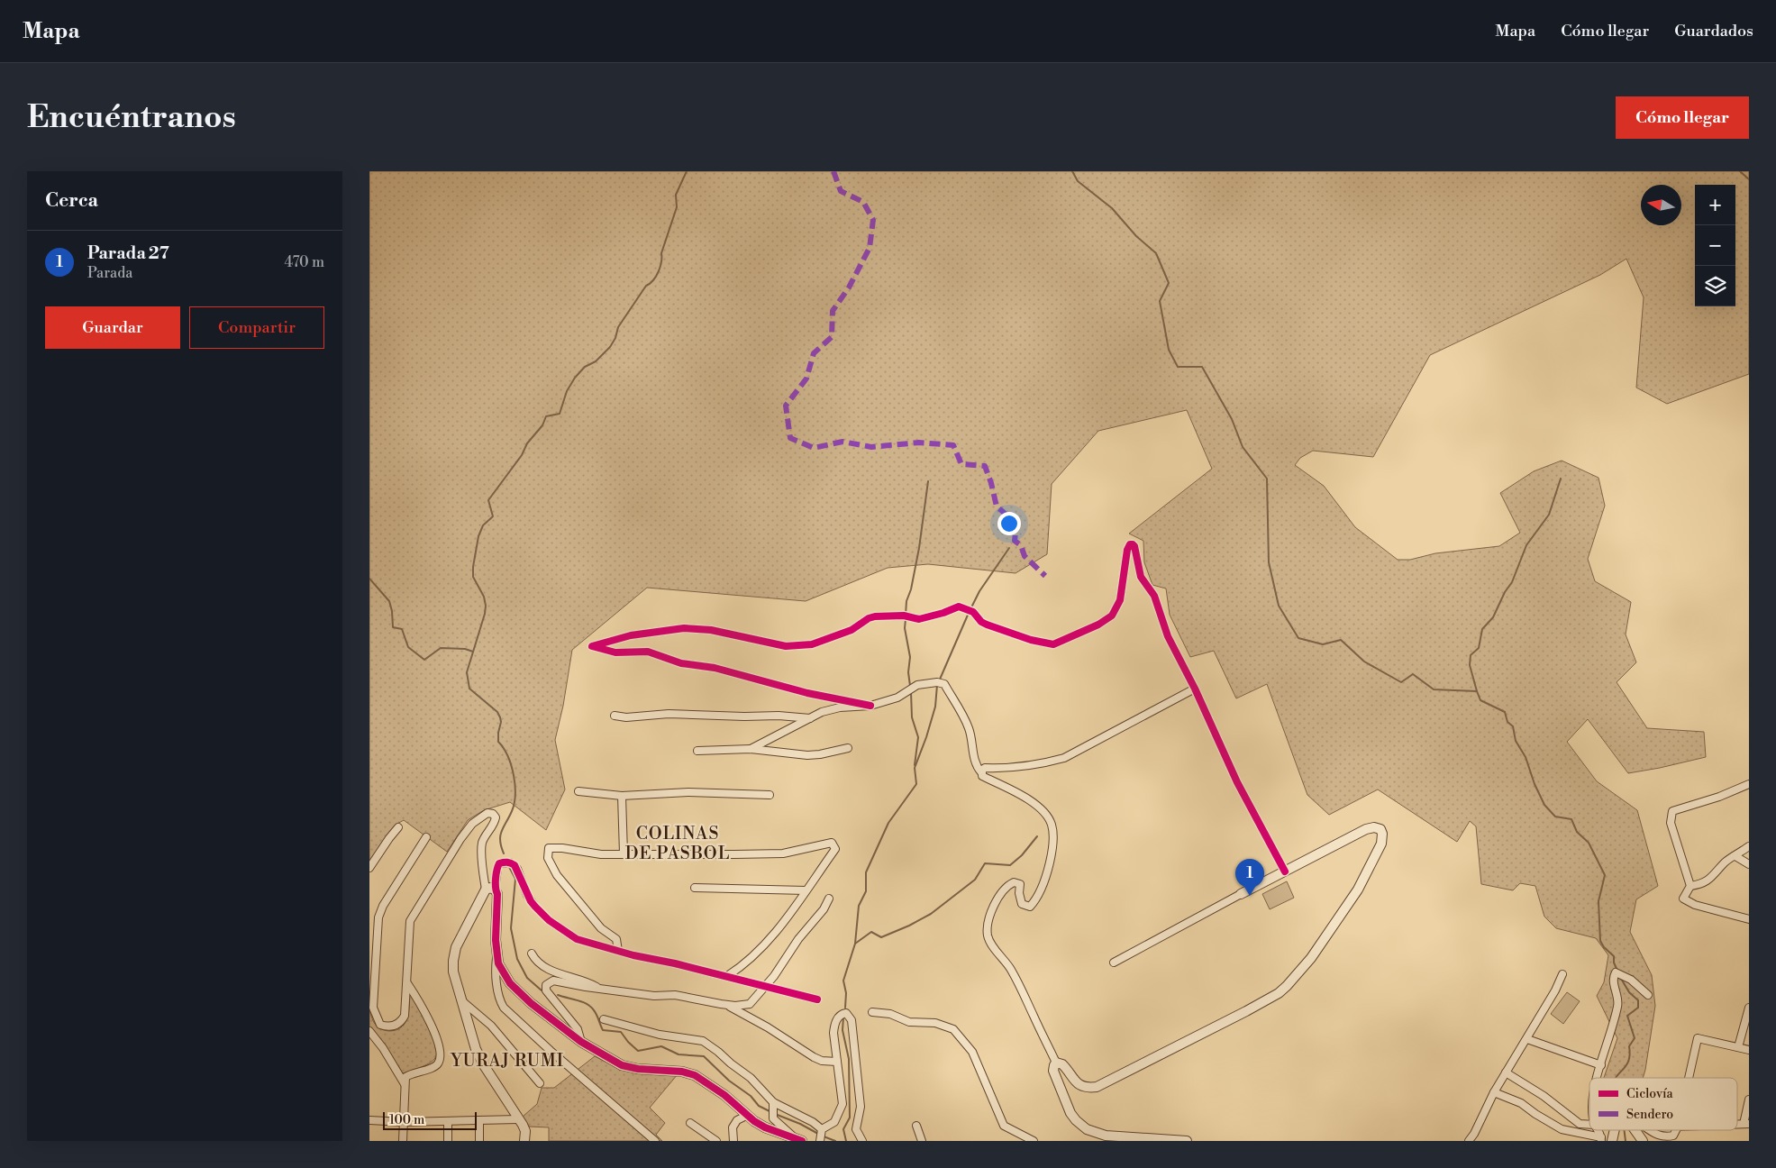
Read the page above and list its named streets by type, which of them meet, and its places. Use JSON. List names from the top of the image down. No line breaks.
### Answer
{"districts":["COLINAS DE PASBOL","YURAJ RUMI"],"legend":["Ciclovía","Sendero"],"scale_bar":"100 m","north":"left","page":{"header":"Mapa","nav":["Mapa","Cómo llegar","Guardados"],"buttons":["Cómo llegar",["Guardar","Compartir"]],"title":"Encuéntranos","heading":"Cerca","map_buttons":["+","−"],"list":[{"mark":"1","name":"Parada 27","note":"Parada","value":"470 m"}],"pins":"1","scale":"100 m"}}
